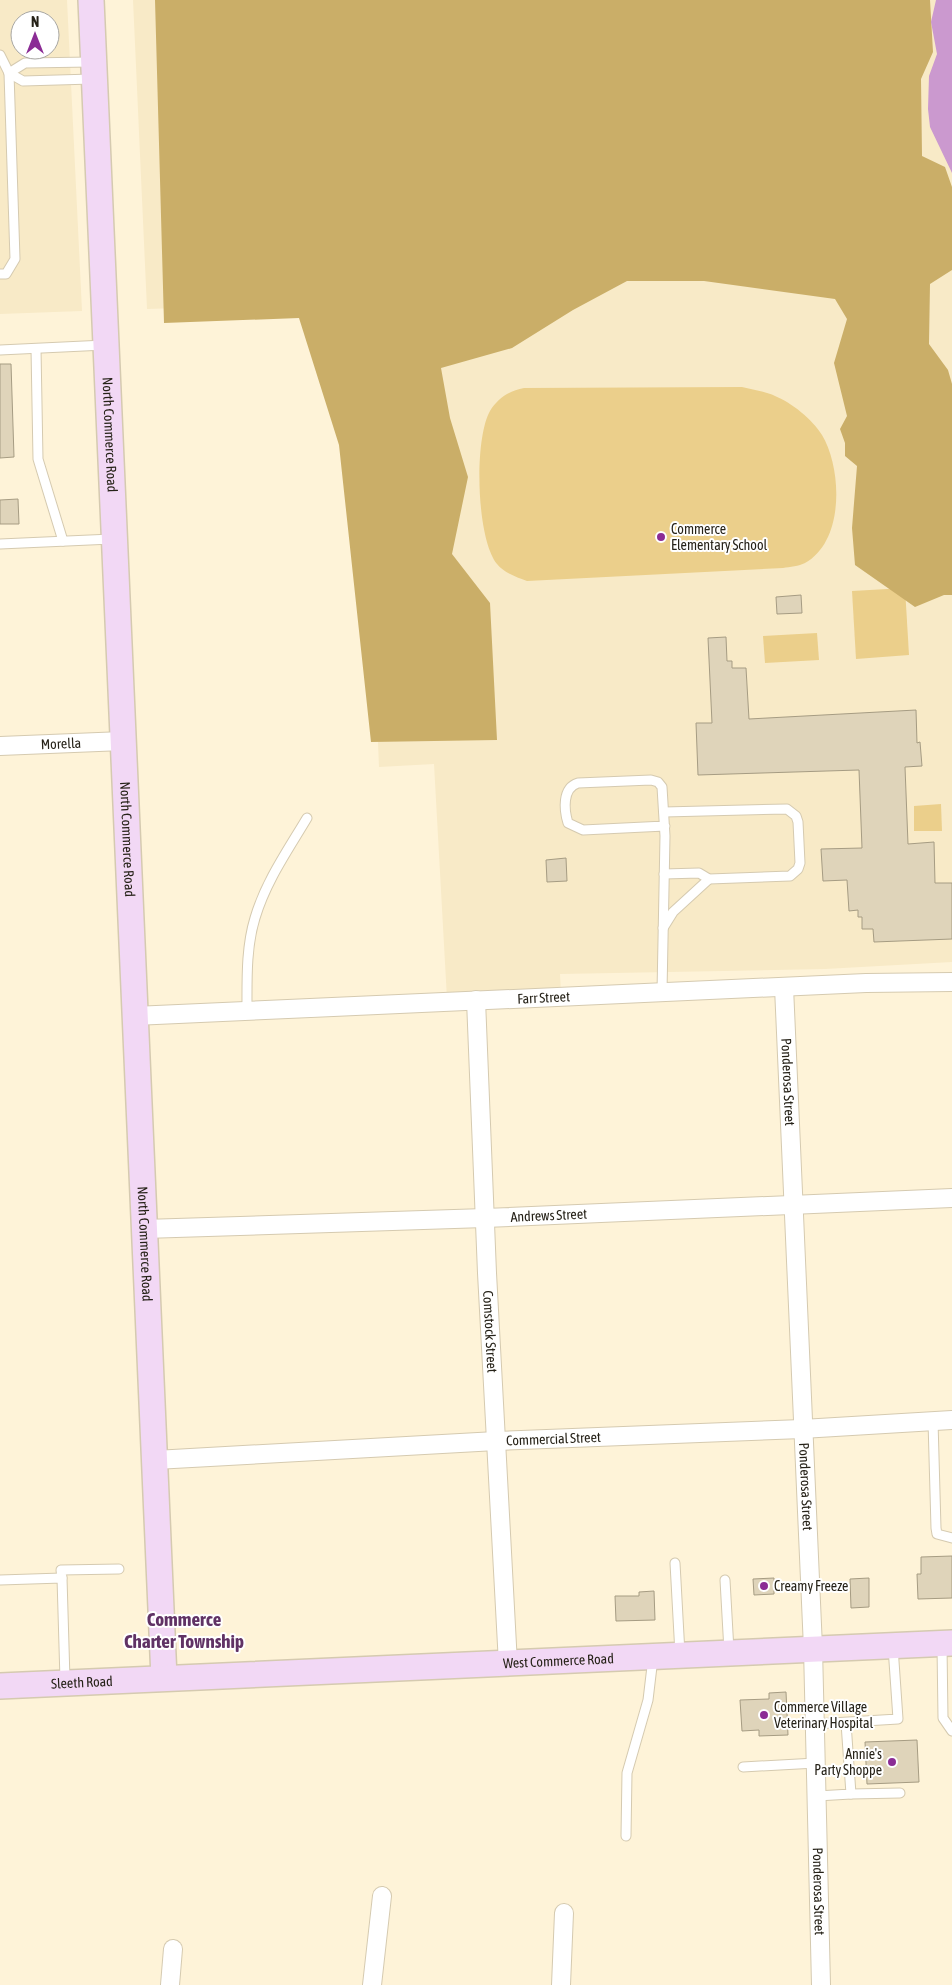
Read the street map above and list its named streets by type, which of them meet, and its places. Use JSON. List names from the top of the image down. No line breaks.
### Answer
{"streets":{"main road":["North Commerce Road","West Commerce Road","Sleeth Road"],"street":["Morella","Farr Street","Ponderosa Street","Andrews Street","Comstock Street","Commercial Street"]},"crossings":[["North Commerce Road","Morella"],["North Commerce Road","Farr Street"],["North Commerce Road","Andrews Street"],["North Commerce Road","Commercial Street"],["North Commerce Road","West Commerce Road"],["North Commerce Road","Sleeth Road"],["Farr Street","Ponderosa Street"],["Farr Street","Comstock Street"],["Ponderosa Street","Andrews Street"],["Ponderosa Street","Commercial Street"],["Ponderosa Street","West Commerce Road"],["Andrews Street","Comstock Street"],["Comstock Street","Commercial Street"],["Comstock Street","West Commerce Road"],["West Commerce Road","Sleeth Road"]],"districts":["Commerce Charter Township"],"places":["Commerce Elementary School","Creamy Freeze","Commerce Village Veterinary Hospital","Annie's Party Shoppe"],"north":"top"}
